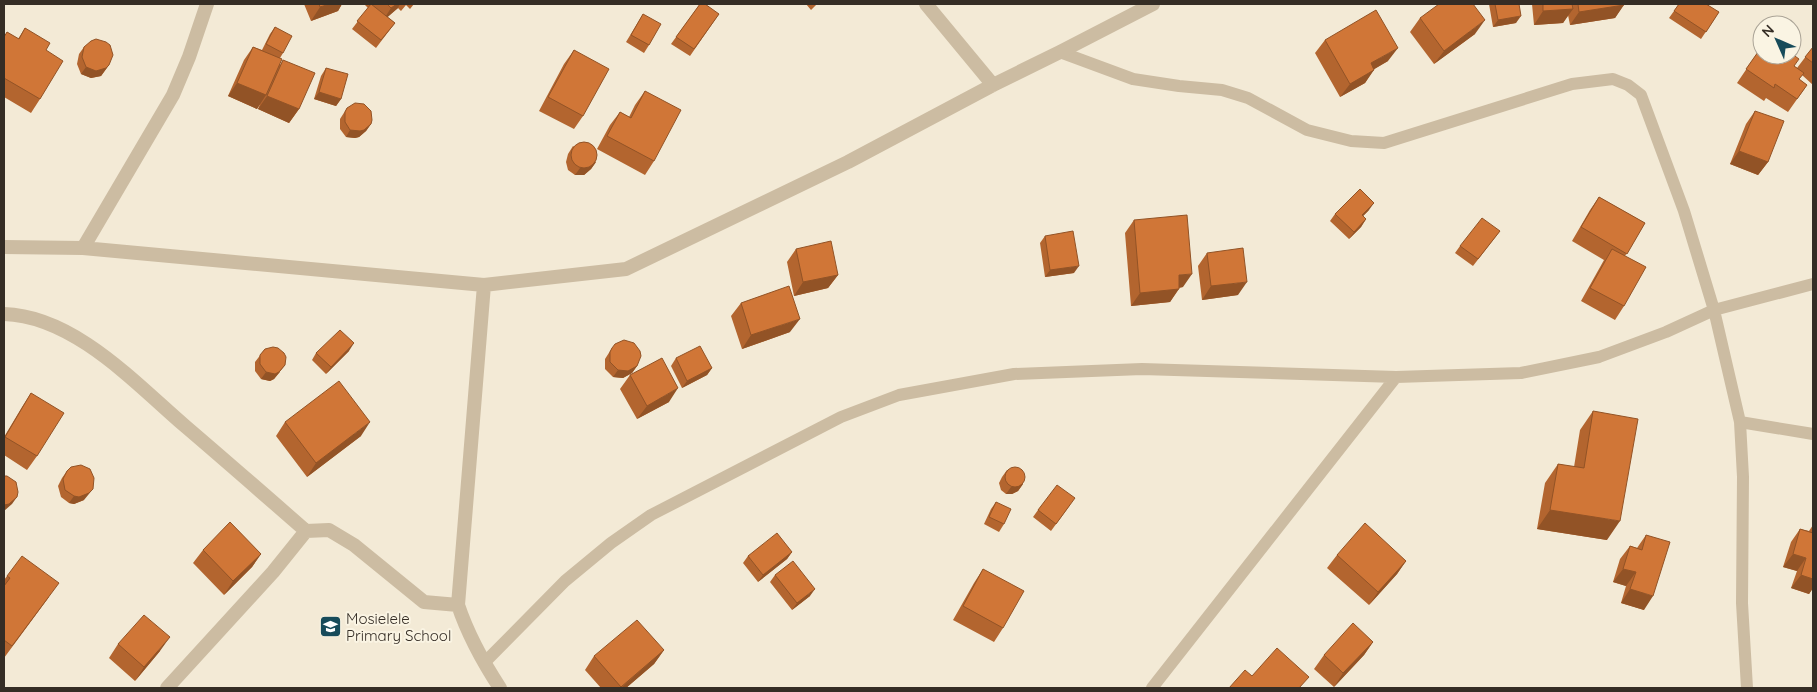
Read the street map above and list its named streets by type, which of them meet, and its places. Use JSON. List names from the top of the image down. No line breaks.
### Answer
{"places":{"school or university":["Mosielele Primary School"]},"north":"top left"}
